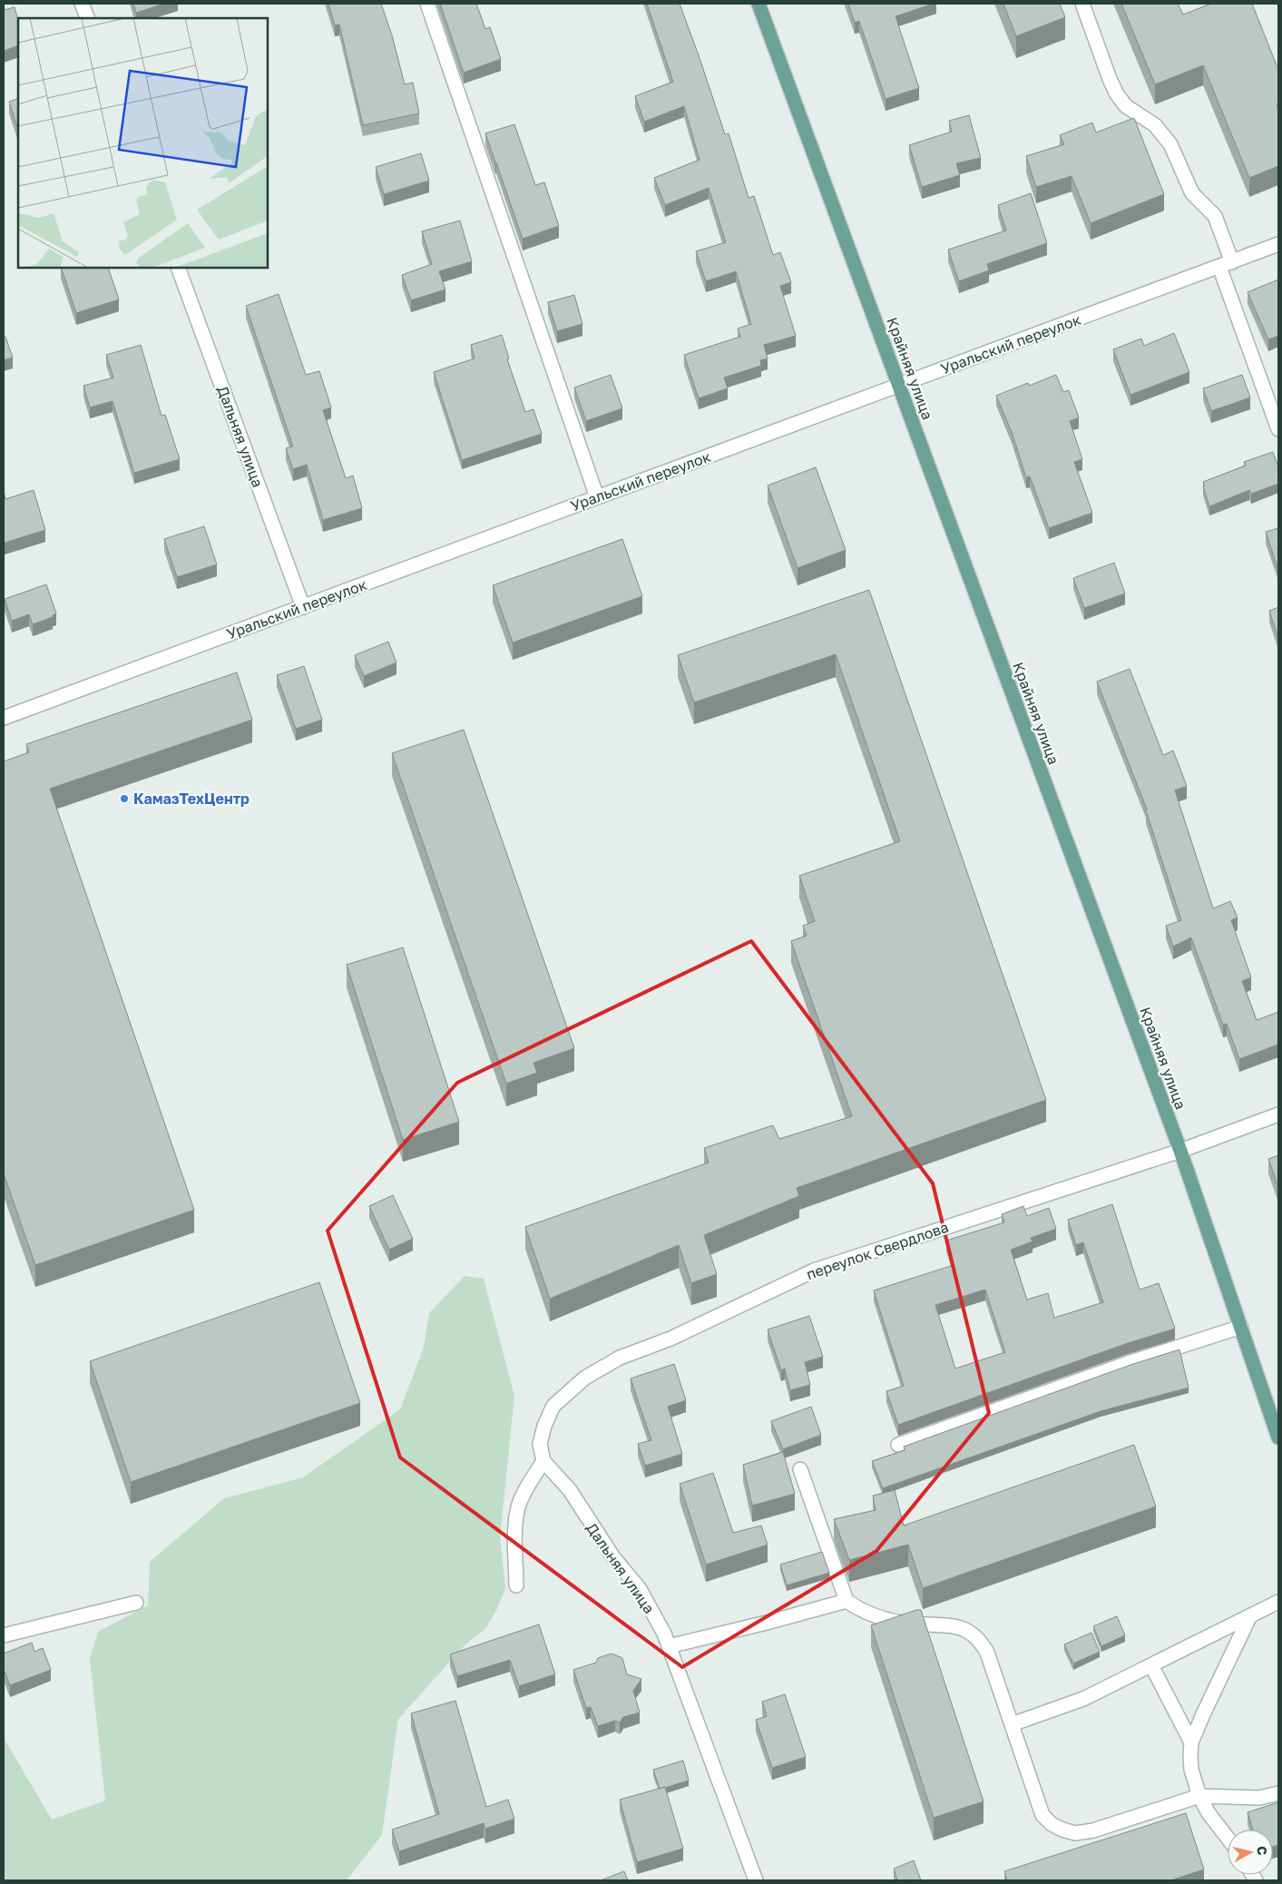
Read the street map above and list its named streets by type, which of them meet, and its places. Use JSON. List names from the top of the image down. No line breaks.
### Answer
{"streets":{"main road":["Крайняя улица"],"street":["Уральский переулок","Дальняя улица","переулок Свердлова"]},"crossings":[["Уральский переулок","Крайняя улица"],["Уральский переулок","Дальняя улица"],["Крайняя улица","переулок Свердлова"],["Дальняя улица","переулок Свердлова"]],"places":["КамазТехЦентр"],"north":"right"}
